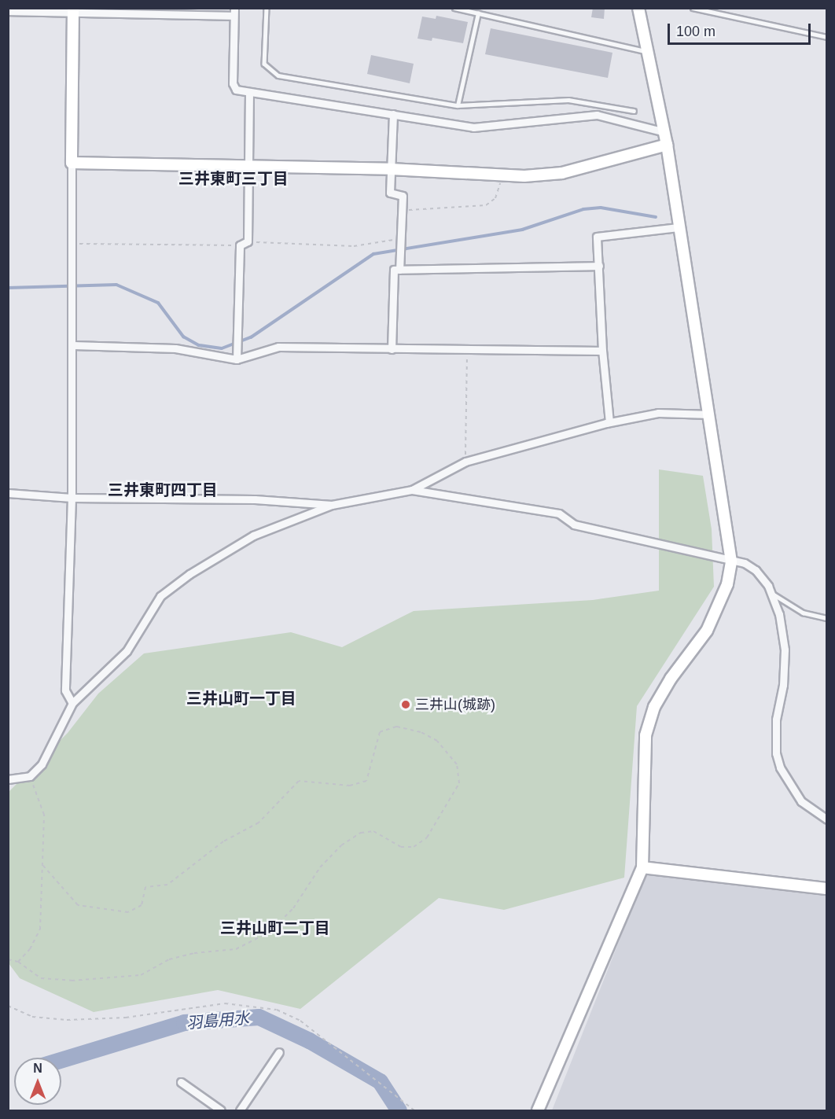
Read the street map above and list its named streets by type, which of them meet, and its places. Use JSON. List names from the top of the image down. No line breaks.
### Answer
{"districts":["三井東町三丁目","三井東町四丁目","三井山町一丁目","三井山町二丁目"],"water":["羽島用水"],"places":["三井山(城跡)"],"scale_bar":"100 m","north":"top"}
